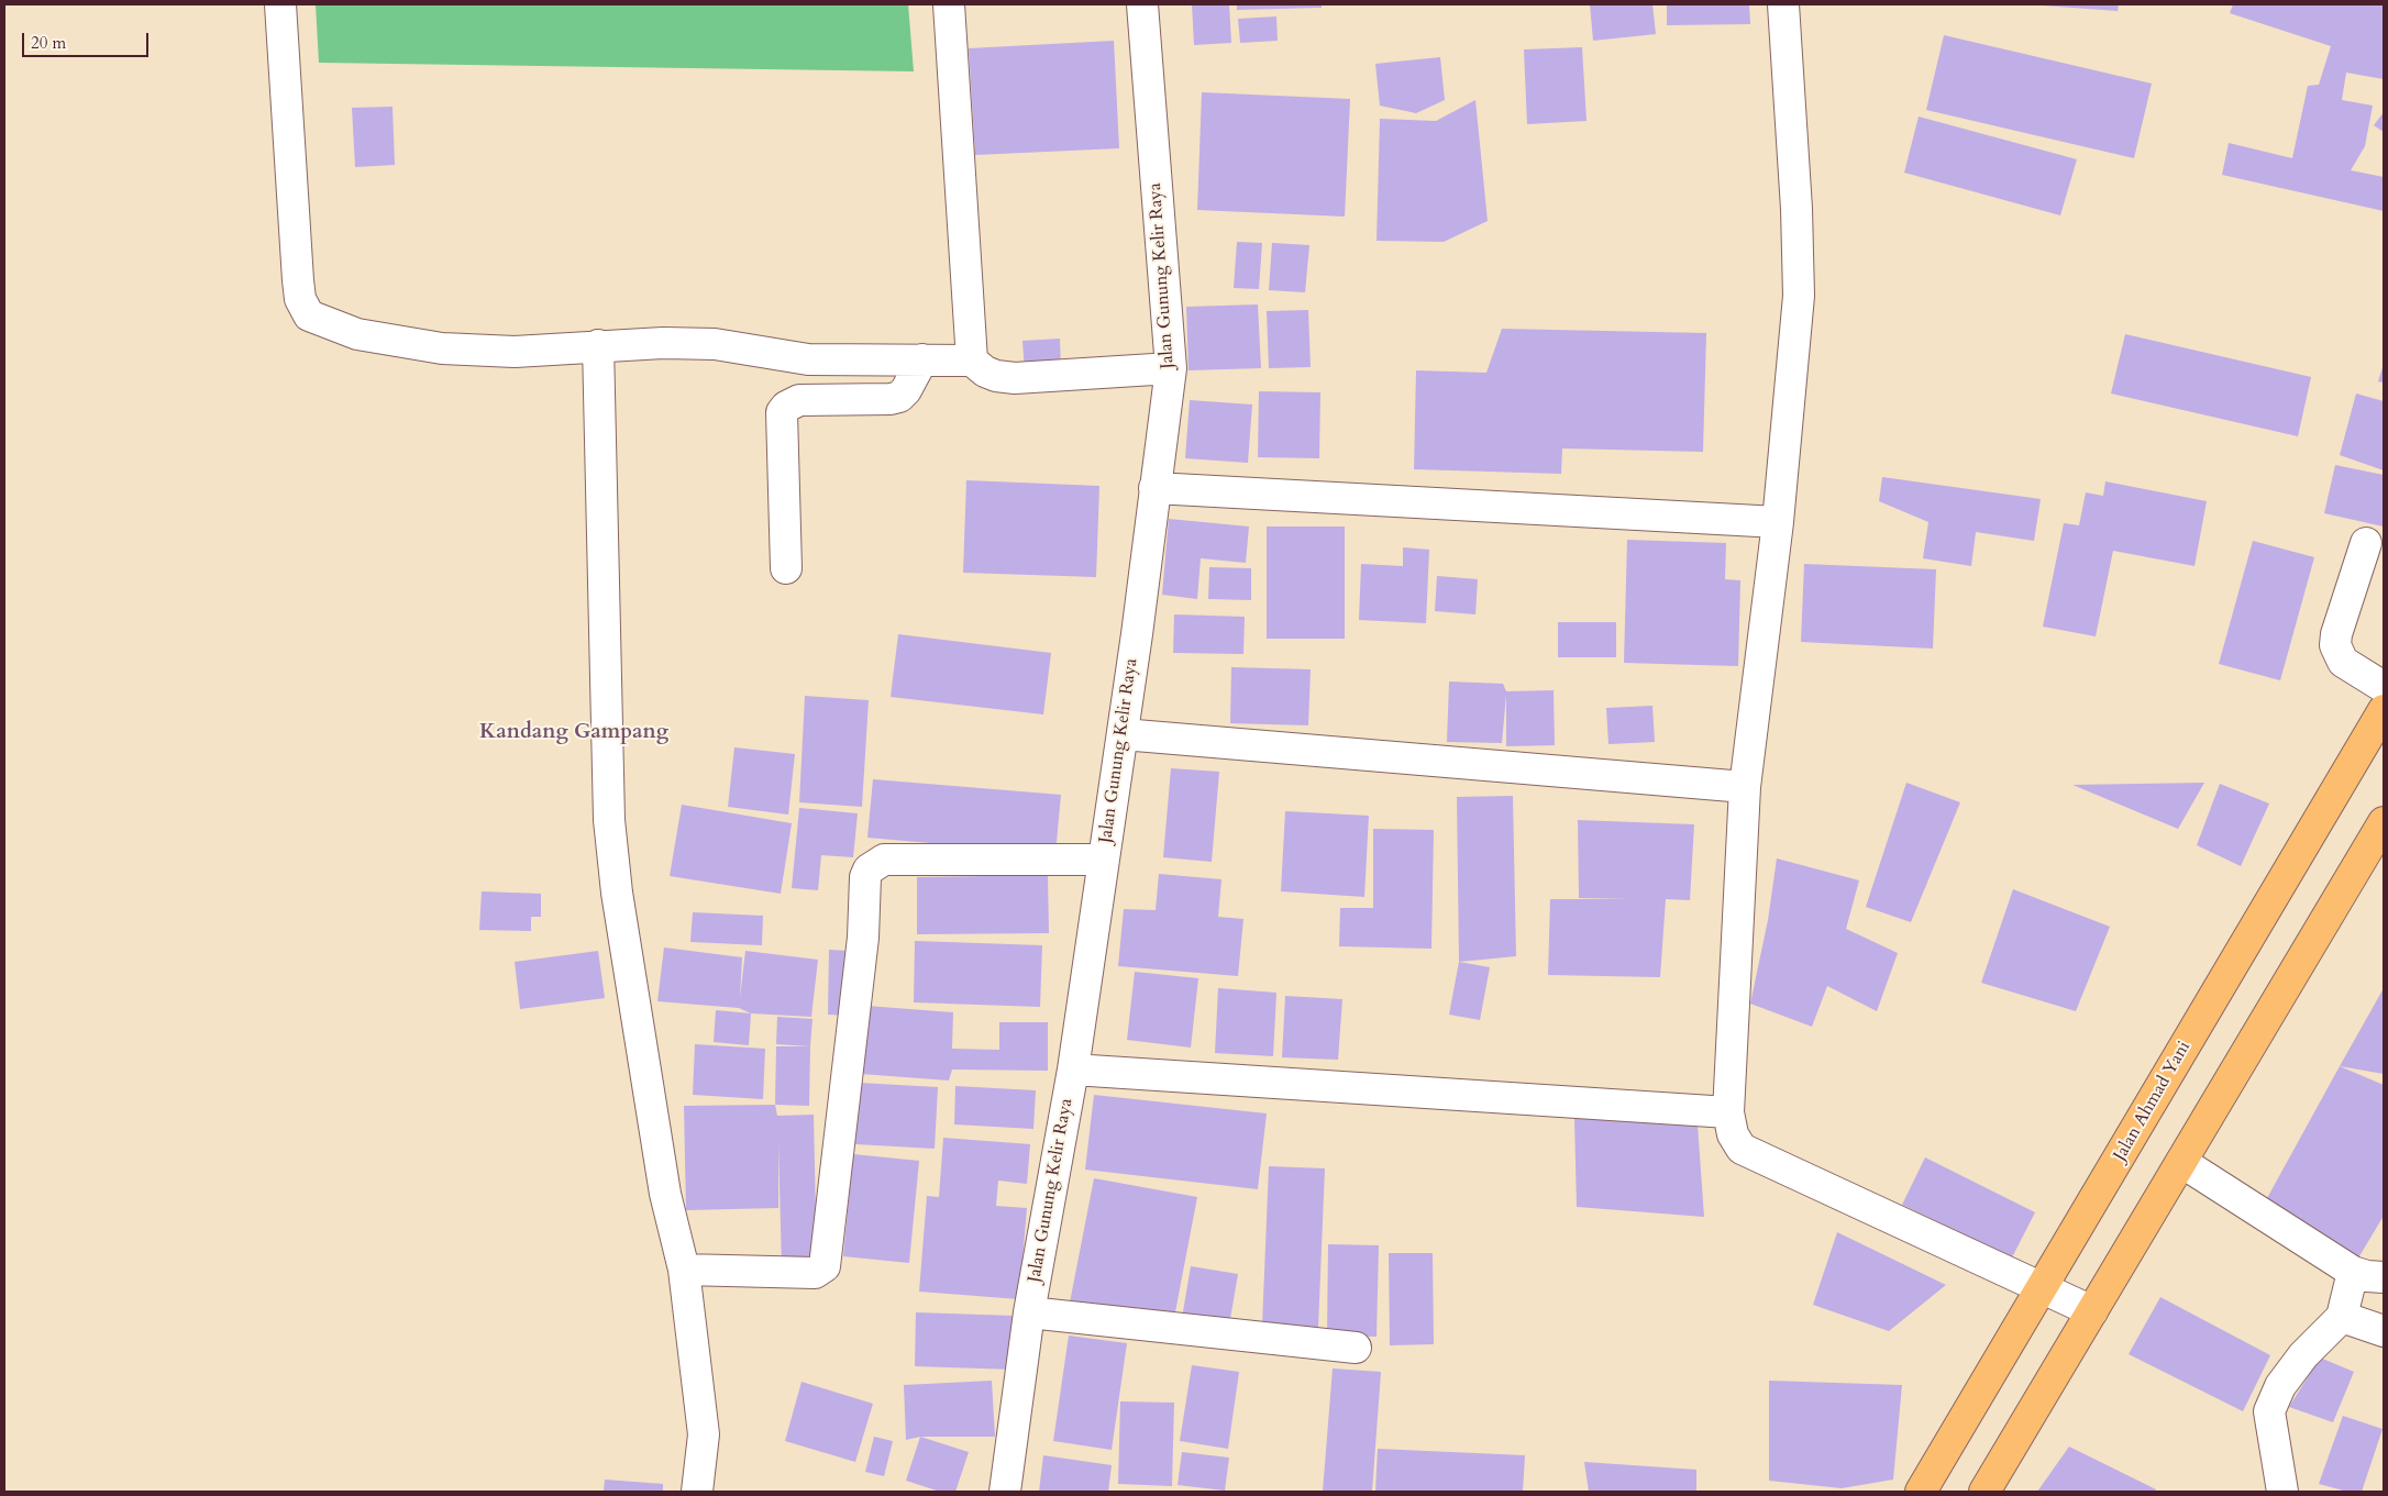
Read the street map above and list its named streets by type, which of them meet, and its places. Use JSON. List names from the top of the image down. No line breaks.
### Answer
{"streets":{"main road":["Jalan Ahmad Yani"],"street":["Jalan Gunung Kelir Raya"]},"districts":["Kandang Gampang"],"scale_bar":"20 m"}
